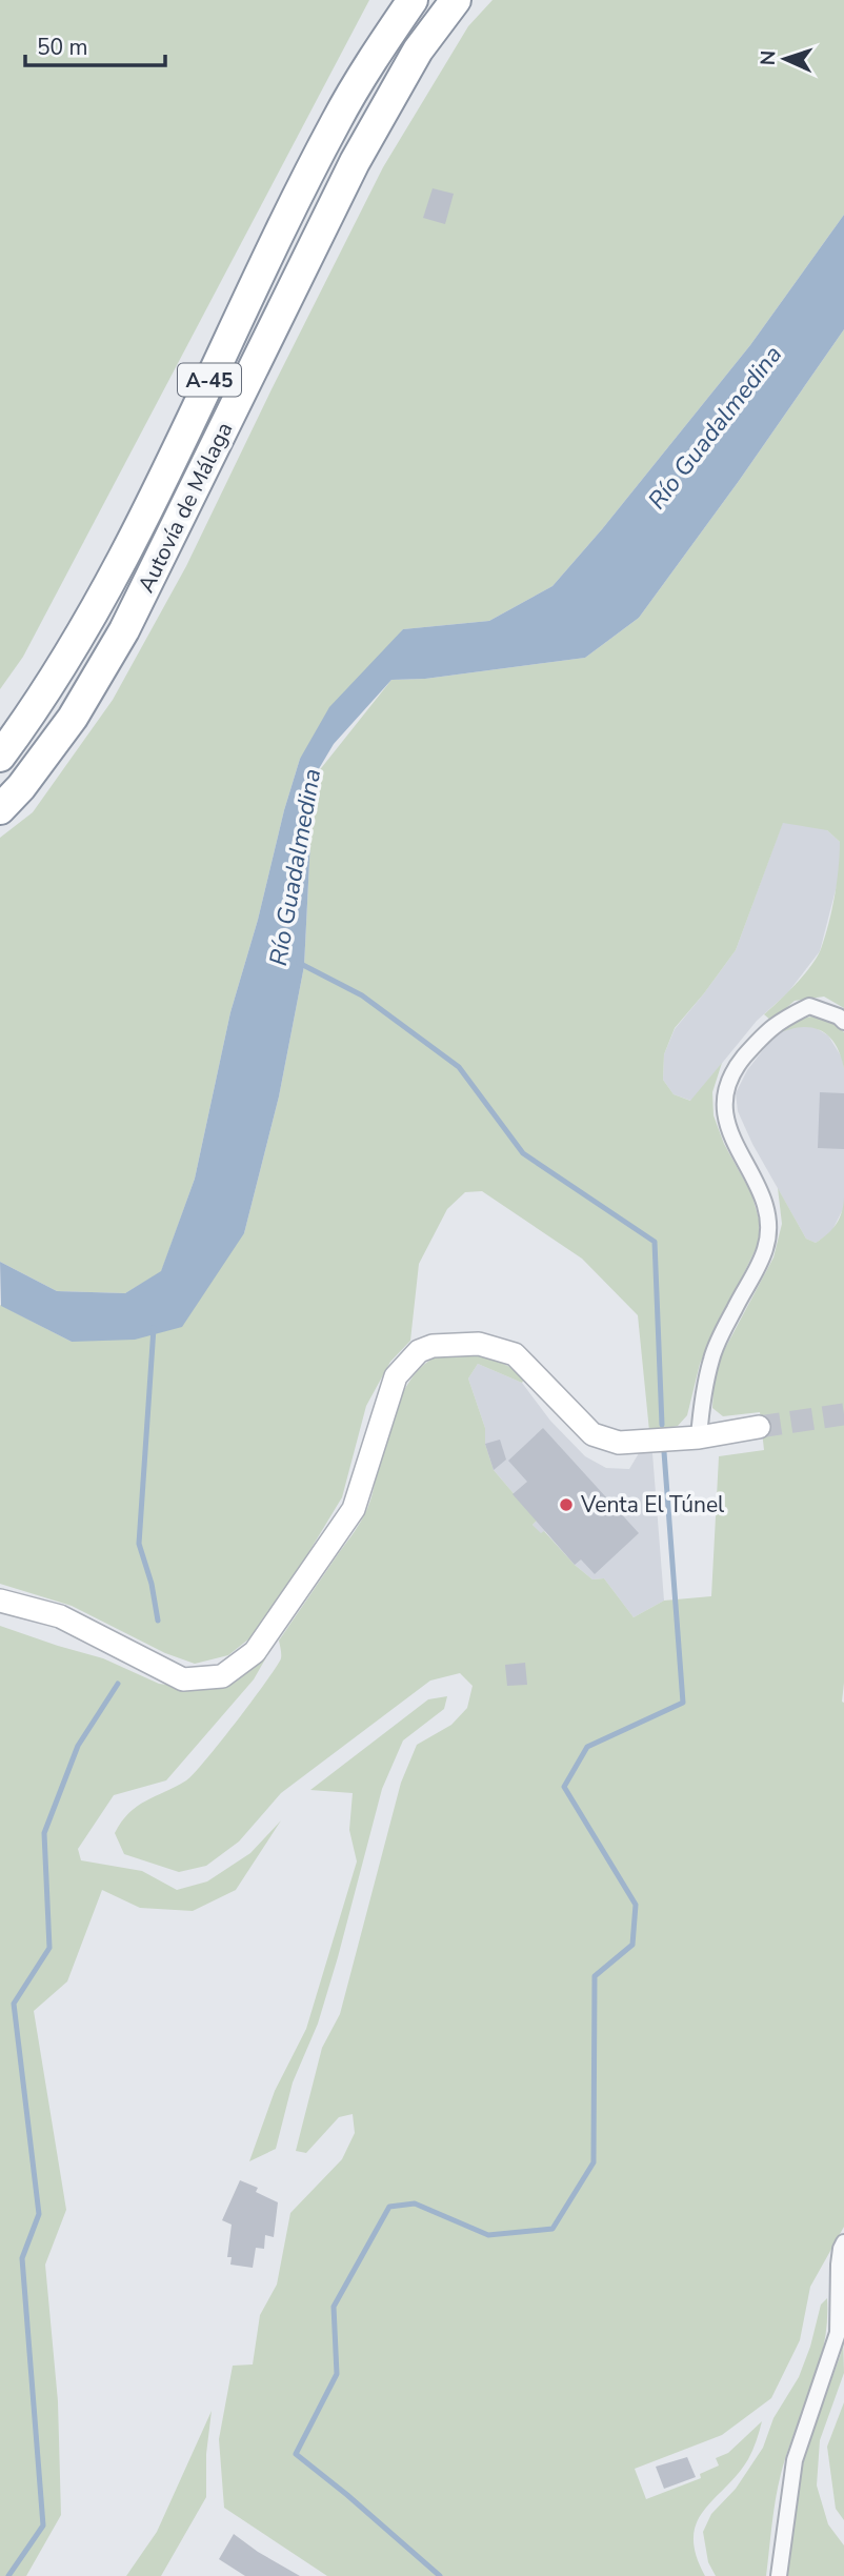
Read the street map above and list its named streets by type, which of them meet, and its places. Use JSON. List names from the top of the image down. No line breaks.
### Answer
{"streets":{"highway":["A-45","Autovía de Málaga"]},"water":["Río Guadalmedina"],"places":["Venta El Túnel"],"scale_bar":"50 m","north":"left"}
